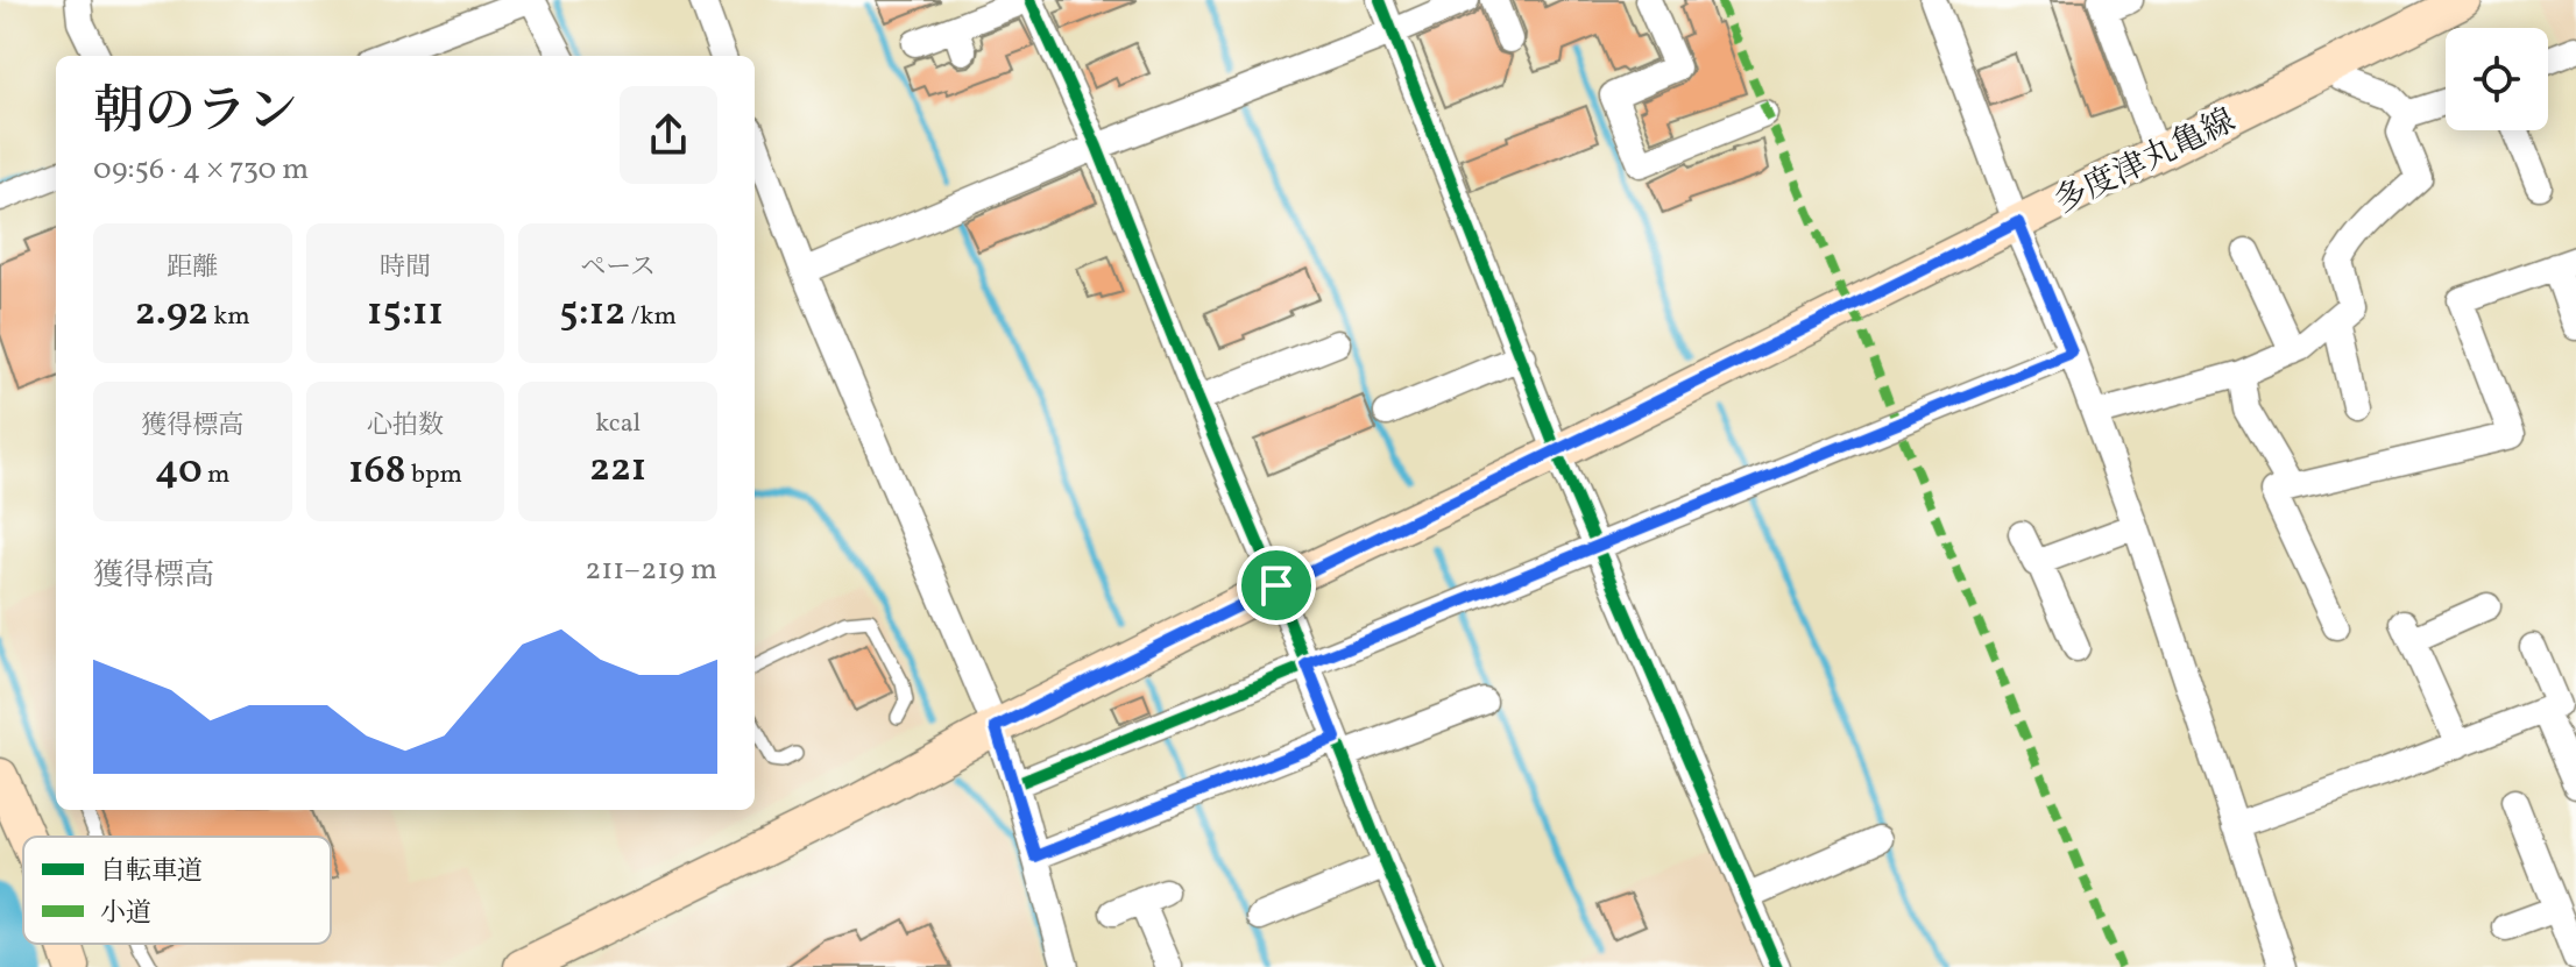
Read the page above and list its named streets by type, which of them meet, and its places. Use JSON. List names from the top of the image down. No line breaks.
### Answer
{"streets":{"main road":["多度津丸亀線"]},"legend":["自転車道","小道"],"page":{"heading":["朝のラン","09:56 · 4 × 730 m"],"stats":[["距離","2.92 km"],["時間","15:11"],["ペース","5:12 /km"],["獲得標高","40 m"],["心拍数","168 bpm"],["kcal","221"]],"chart":["獲得標高","211–219 m"]}}
